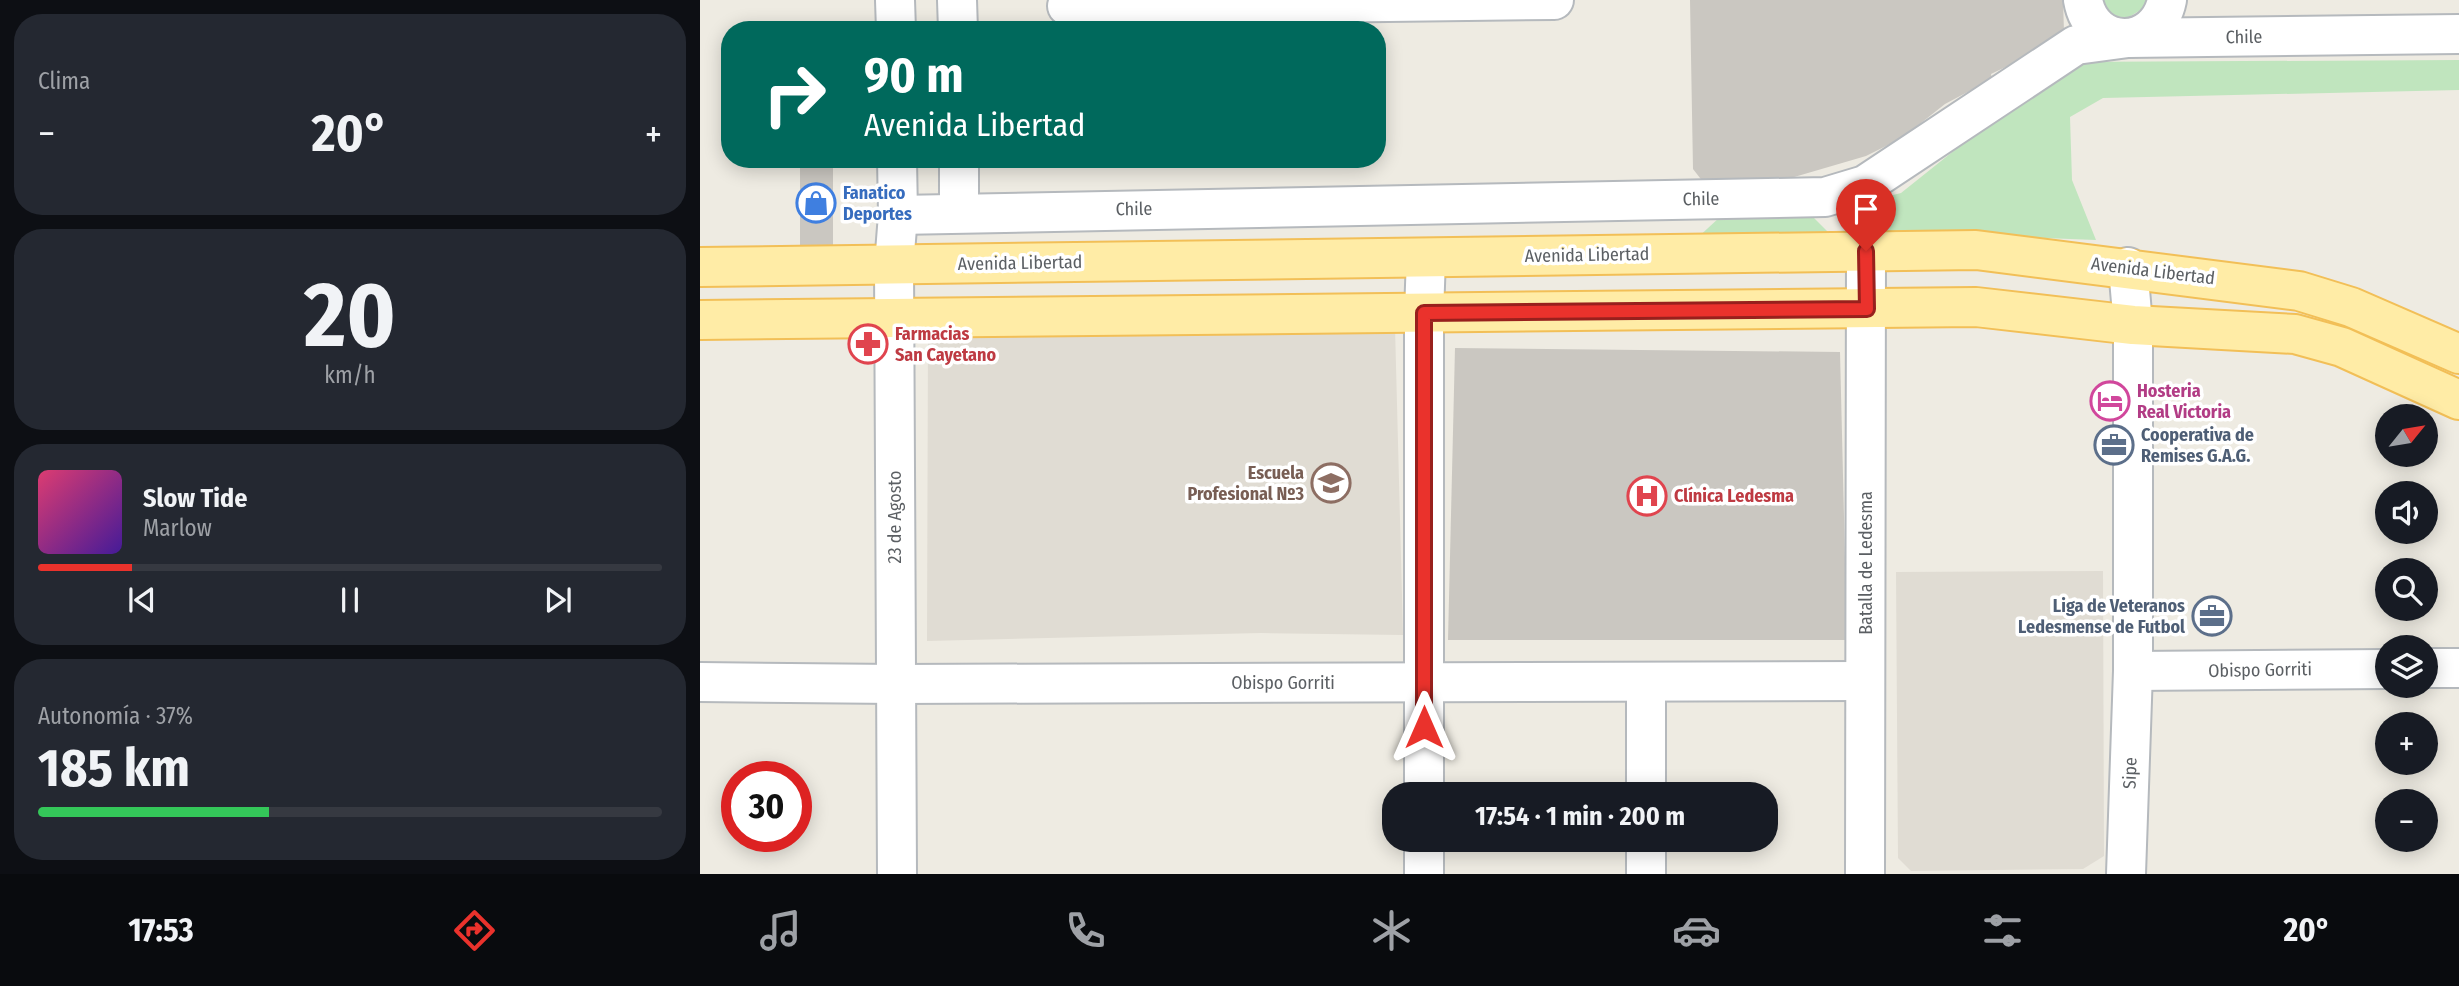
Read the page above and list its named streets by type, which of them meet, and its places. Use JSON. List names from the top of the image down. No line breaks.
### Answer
{"streets":{"main road":["Avenida Libertad"],"street":["Chile","23 de Agosto","Batalla de Ledesma","Obispo Gorriti","Sipe"]},"crossings":[["Chile","23 de Agosto"],["Avenida Libertad","23 de Agosto"],["Avenida Libertad","Batalla de Ledesma"],["Avenida Libertad","Sipe"],["23 de Agosto","Obispo Gorriti"],["Batalla de Ledesma","Obispo Gorriti"],["Obispo Gorriti","Sipe"]],"places":{"shop":["Fanatico Deportes"],"pharmacy":["Farmacias San Cayetano"],"hotel":["Hosteria Real Victoria"],"office":["Cooperativa de Remises G.A.G.","Liga de Veteranos Ledesmense de Futbol"],"school or university":["Escuela Profesional Nº3"],"hospital":["Clínica Ledesma"]},"north":"top right","page":{"tile":["Clima",["20","km/h"],["Autonomía · 37%","185 km"]],"turn":["90 m","Avenida Libertad"],"heat":["−","20°","+"],"map_buttons":["+","−"],"song":["Slow Tide","Marlow"],"limit":"30","trip":"17:54 · 1 min · 200 m","tabs":["17:53","20°"]}}
